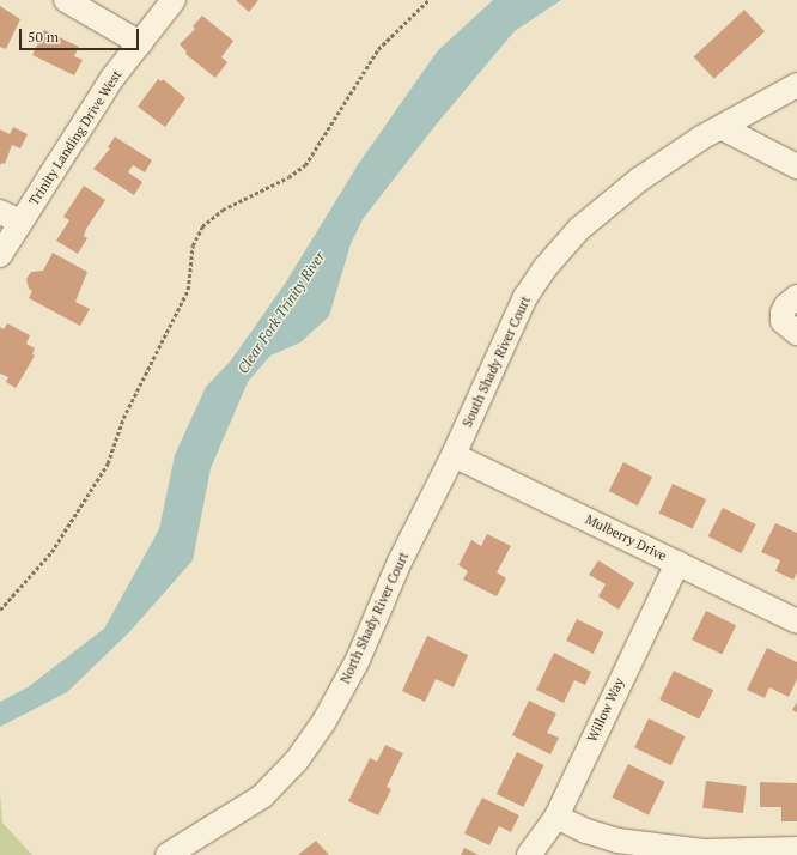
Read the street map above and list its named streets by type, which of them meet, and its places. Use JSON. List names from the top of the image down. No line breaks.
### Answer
{"streets":{"street":["Trinity Landing Drive West","South Shady River Court","Mulberry Drive","North Shady River Court","Willow Way"]},"crossings":[["South Shady River Court","Mulberry Drive"],["South Shady River Court","North Shady River Court"],["Mulberry Drive","North Shady River Court"],["Mulberry Drive","Willow Way"]],"water":["Clear Fork Trinity River"],"scale_bar":"50 m"}
